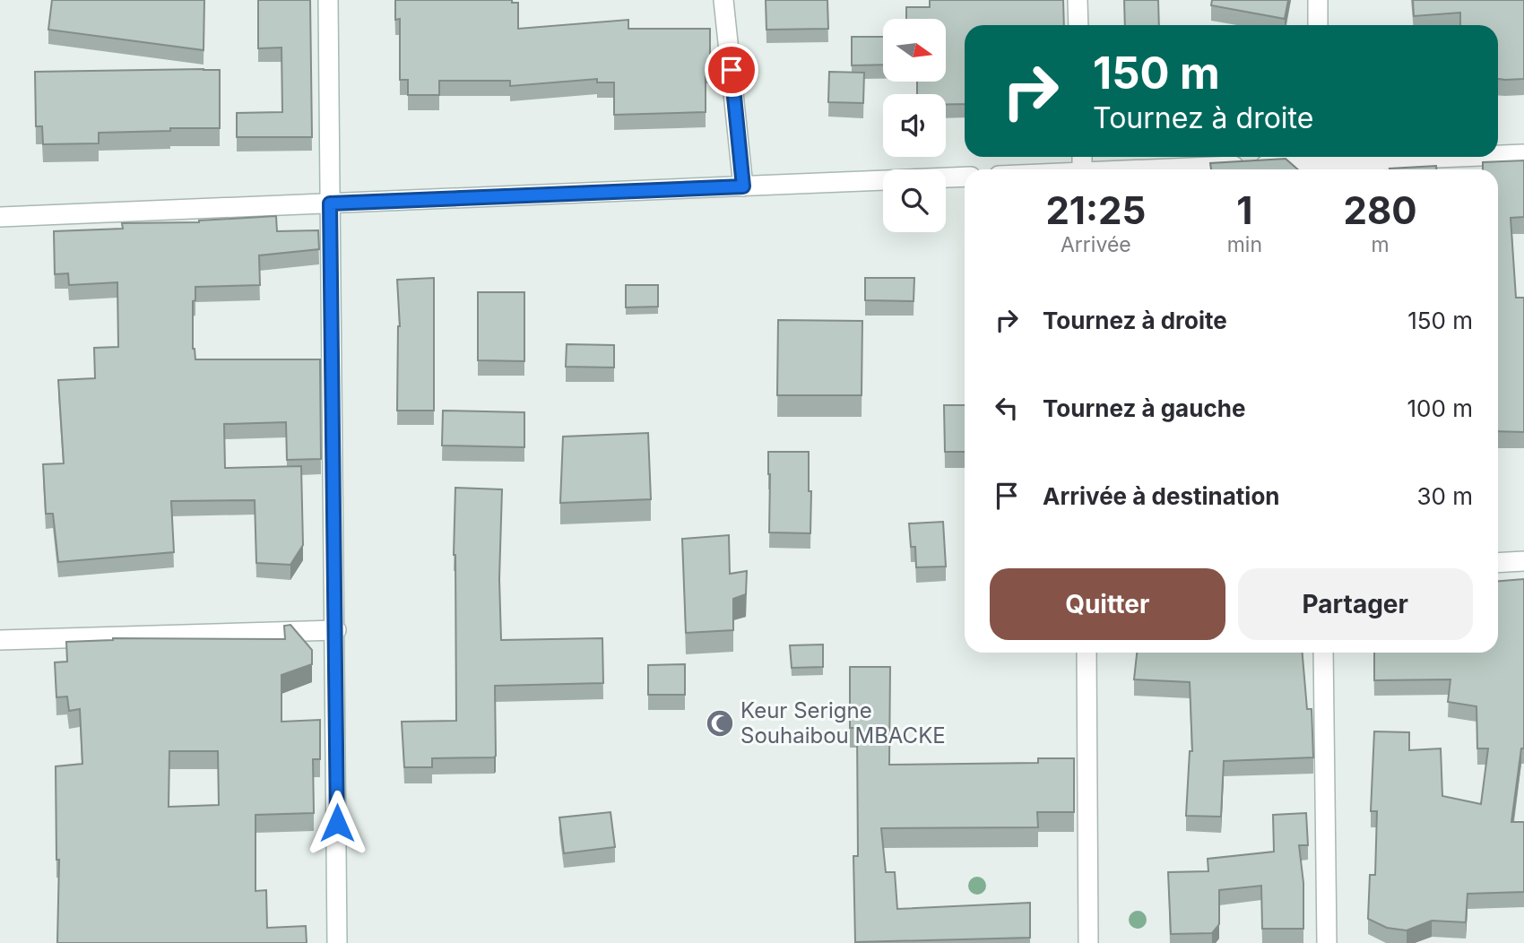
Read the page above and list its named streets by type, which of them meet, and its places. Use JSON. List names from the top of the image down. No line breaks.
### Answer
{"places":{"mosque":["Keur Serigne Souhaibou MBACKE"]},"north":"right","page":{"turn":["150 m","Tournez à droite"],"eta":["21:25","Arrivée","1","min","280","m"],"list":[{"name":"Tournez à droite","value":"150 m"},{"name":"Tournez à gauche","value":"100 m"},{"name":"Arrivée à destination","value":"30 m"}],"buttons":["Quitter","Partager"]}}
